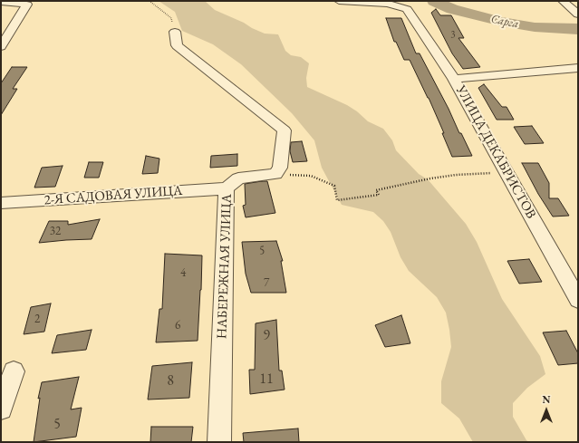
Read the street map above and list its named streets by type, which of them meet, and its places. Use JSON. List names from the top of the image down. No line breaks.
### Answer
{"streets":{"street":["УЛИЦА ДЕКАБРИСТОВ","2-Я САДОВАЯ УЛИЦА","НАБЕРЕЖНАЯ УЛИЦА"]},"crossings":[["2-Я САДОВАЯ УЛИЦА","НАБЕРЕЖНАЯ УЛИЦА"]],"water":["Сарга"],"house_numbers":["3","32","5","4","7","2","6","9","11","8","5"],"north":"top"}
